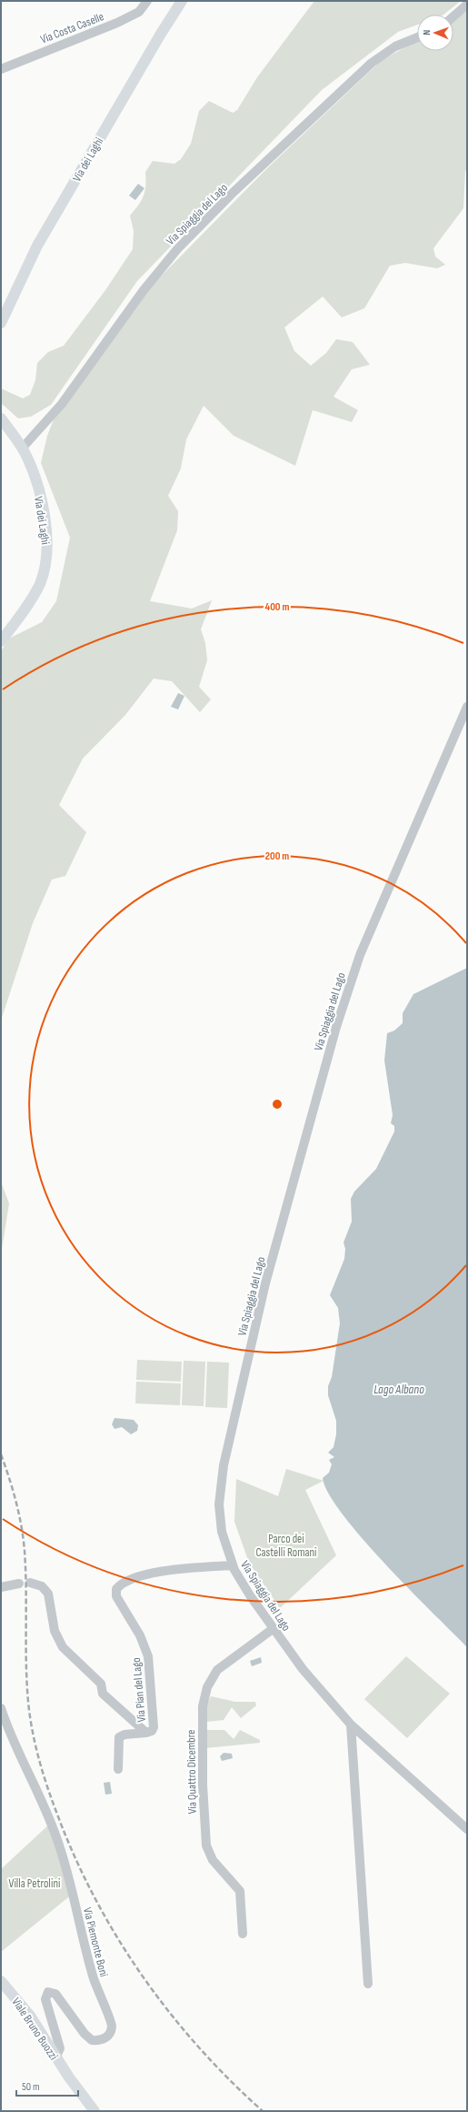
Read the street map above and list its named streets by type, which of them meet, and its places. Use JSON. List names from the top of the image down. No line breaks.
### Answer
{"streets":{"main road":["Via dei Laghi","Viale Bruno Buozzi"],"street":["Via Costa Caselle","Via Spiaggia del Lago","Via Pian del Lago","Via Quattro Dicembre","Via Piemonte Boni"]},"crossings":[["Via dei Laghi","Via Spiaggia del Lago"],["Via Spiaggia del Lago","Via Pian del Lago"],["Via Spiaggia del Lago","Via Quattro Dicembre"],["Via Piemonte Boni","Viale Bruno Buozzi"]],"water":["Lago Albano"],"parks":["Parco dei Castelli Romani","Villa Petrolini"],"scale_bar":"50 m","north":"left","rings":["400 m","200 m"]}
